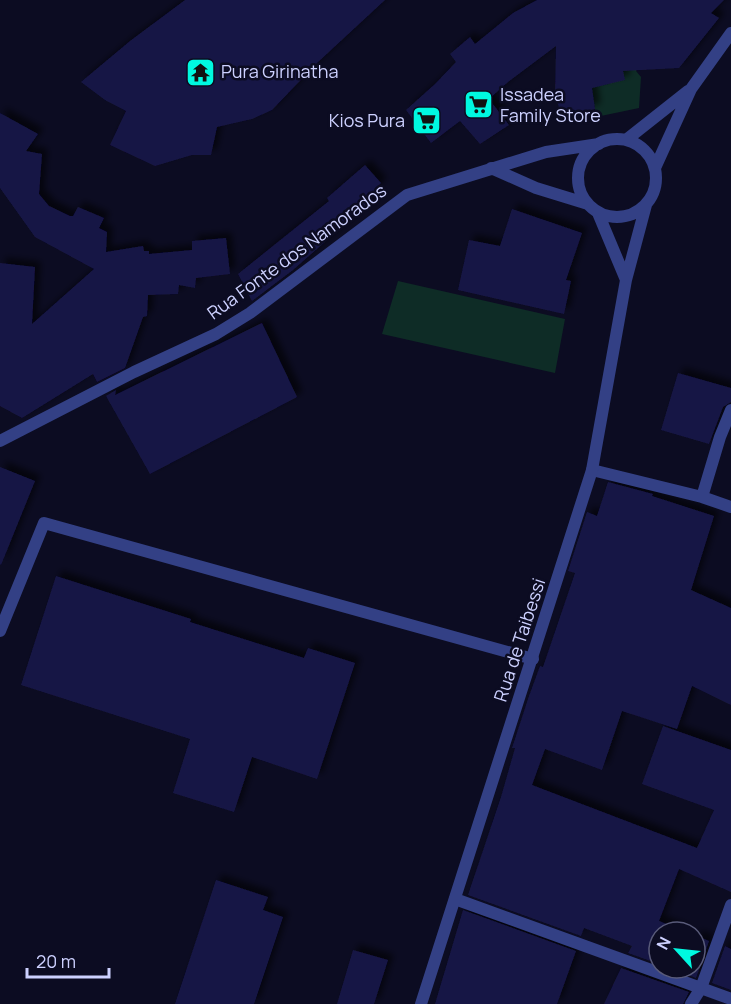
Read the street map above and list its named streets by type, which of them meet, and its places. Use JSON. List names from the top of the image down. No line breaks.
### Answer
{"streets":{"street":["Rua Fonte dos Namorados","Rua de Taibessi"]},"crossings":[["Rua Fonte dos Namorados","Rua de Taibessi"]],"places":{"temple":["Pura Girinatha"],"supermarket":["Issadea Family Store","Kios Pura"]},"scale_bar":"20 m","north":"top left"}
